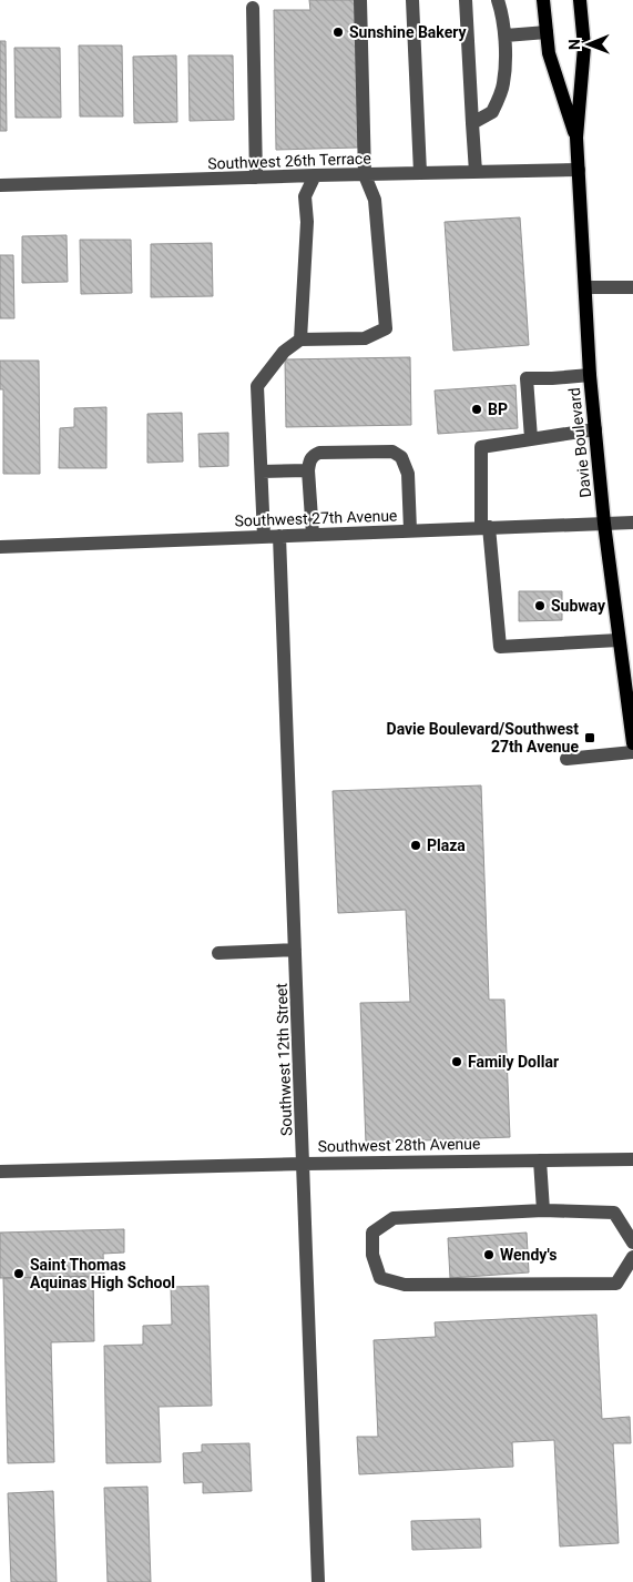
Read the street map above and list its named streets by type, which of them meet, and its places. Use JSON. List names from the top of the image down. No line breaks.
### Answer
{"streets":{"main road":["Davie Boulevard"],"street":["Southwest 26th Terrace","Southwest 27th Avenue","Southwest 12th Street","Southwest 28th Avenue"]},"crossings":[["Southwest 26th Terrace","Davie Boulevard"],["Davie Boulevard","Southwest 27th Avenue"],["Southwest 27th Avenue","Southwest 12th Street"],["Southwest 12th Street","Southwest 28th Avenue"]],"places":{"other":["Sunshine Bakery","BP","Subway","Plaza","Family Dollar","Wendy's","Saint Thomas Aquinas High School"],"transit":["Davie Boulevard/Southwest 27th Avenue"]},"north":"left"}
